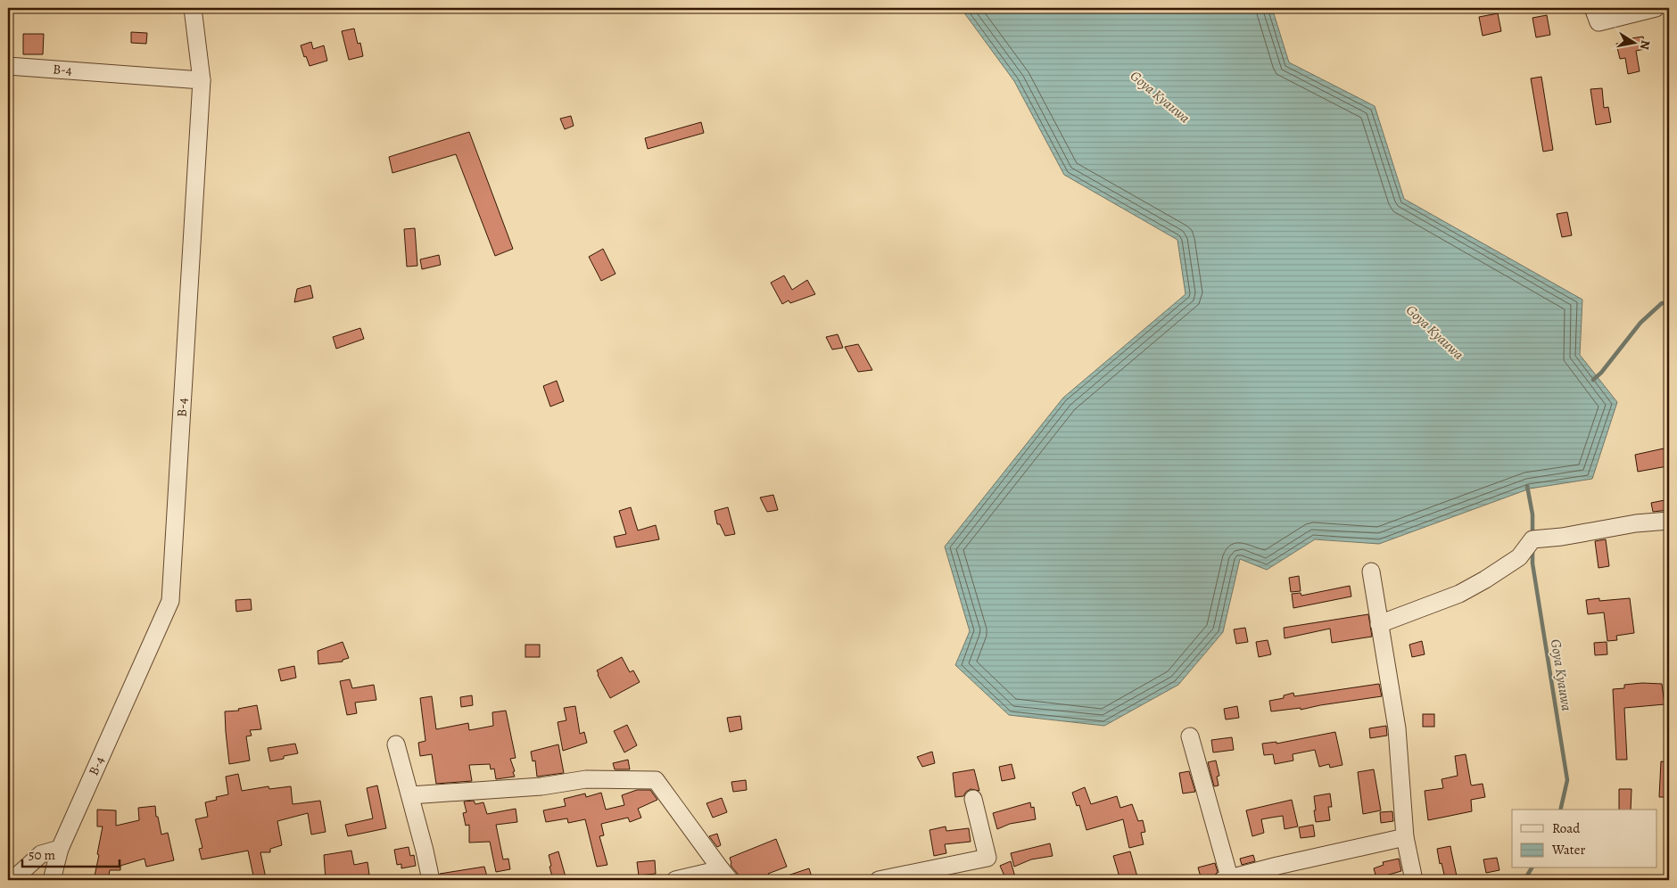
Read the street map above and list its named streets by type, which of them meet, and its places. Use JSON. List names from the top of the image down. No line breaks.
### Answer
{"streets":{"street":["B-4"]},"water":["Goya Kyauwa"],"legend":["Road","Water"],"scale_bar":"50 m","north":"right"}
